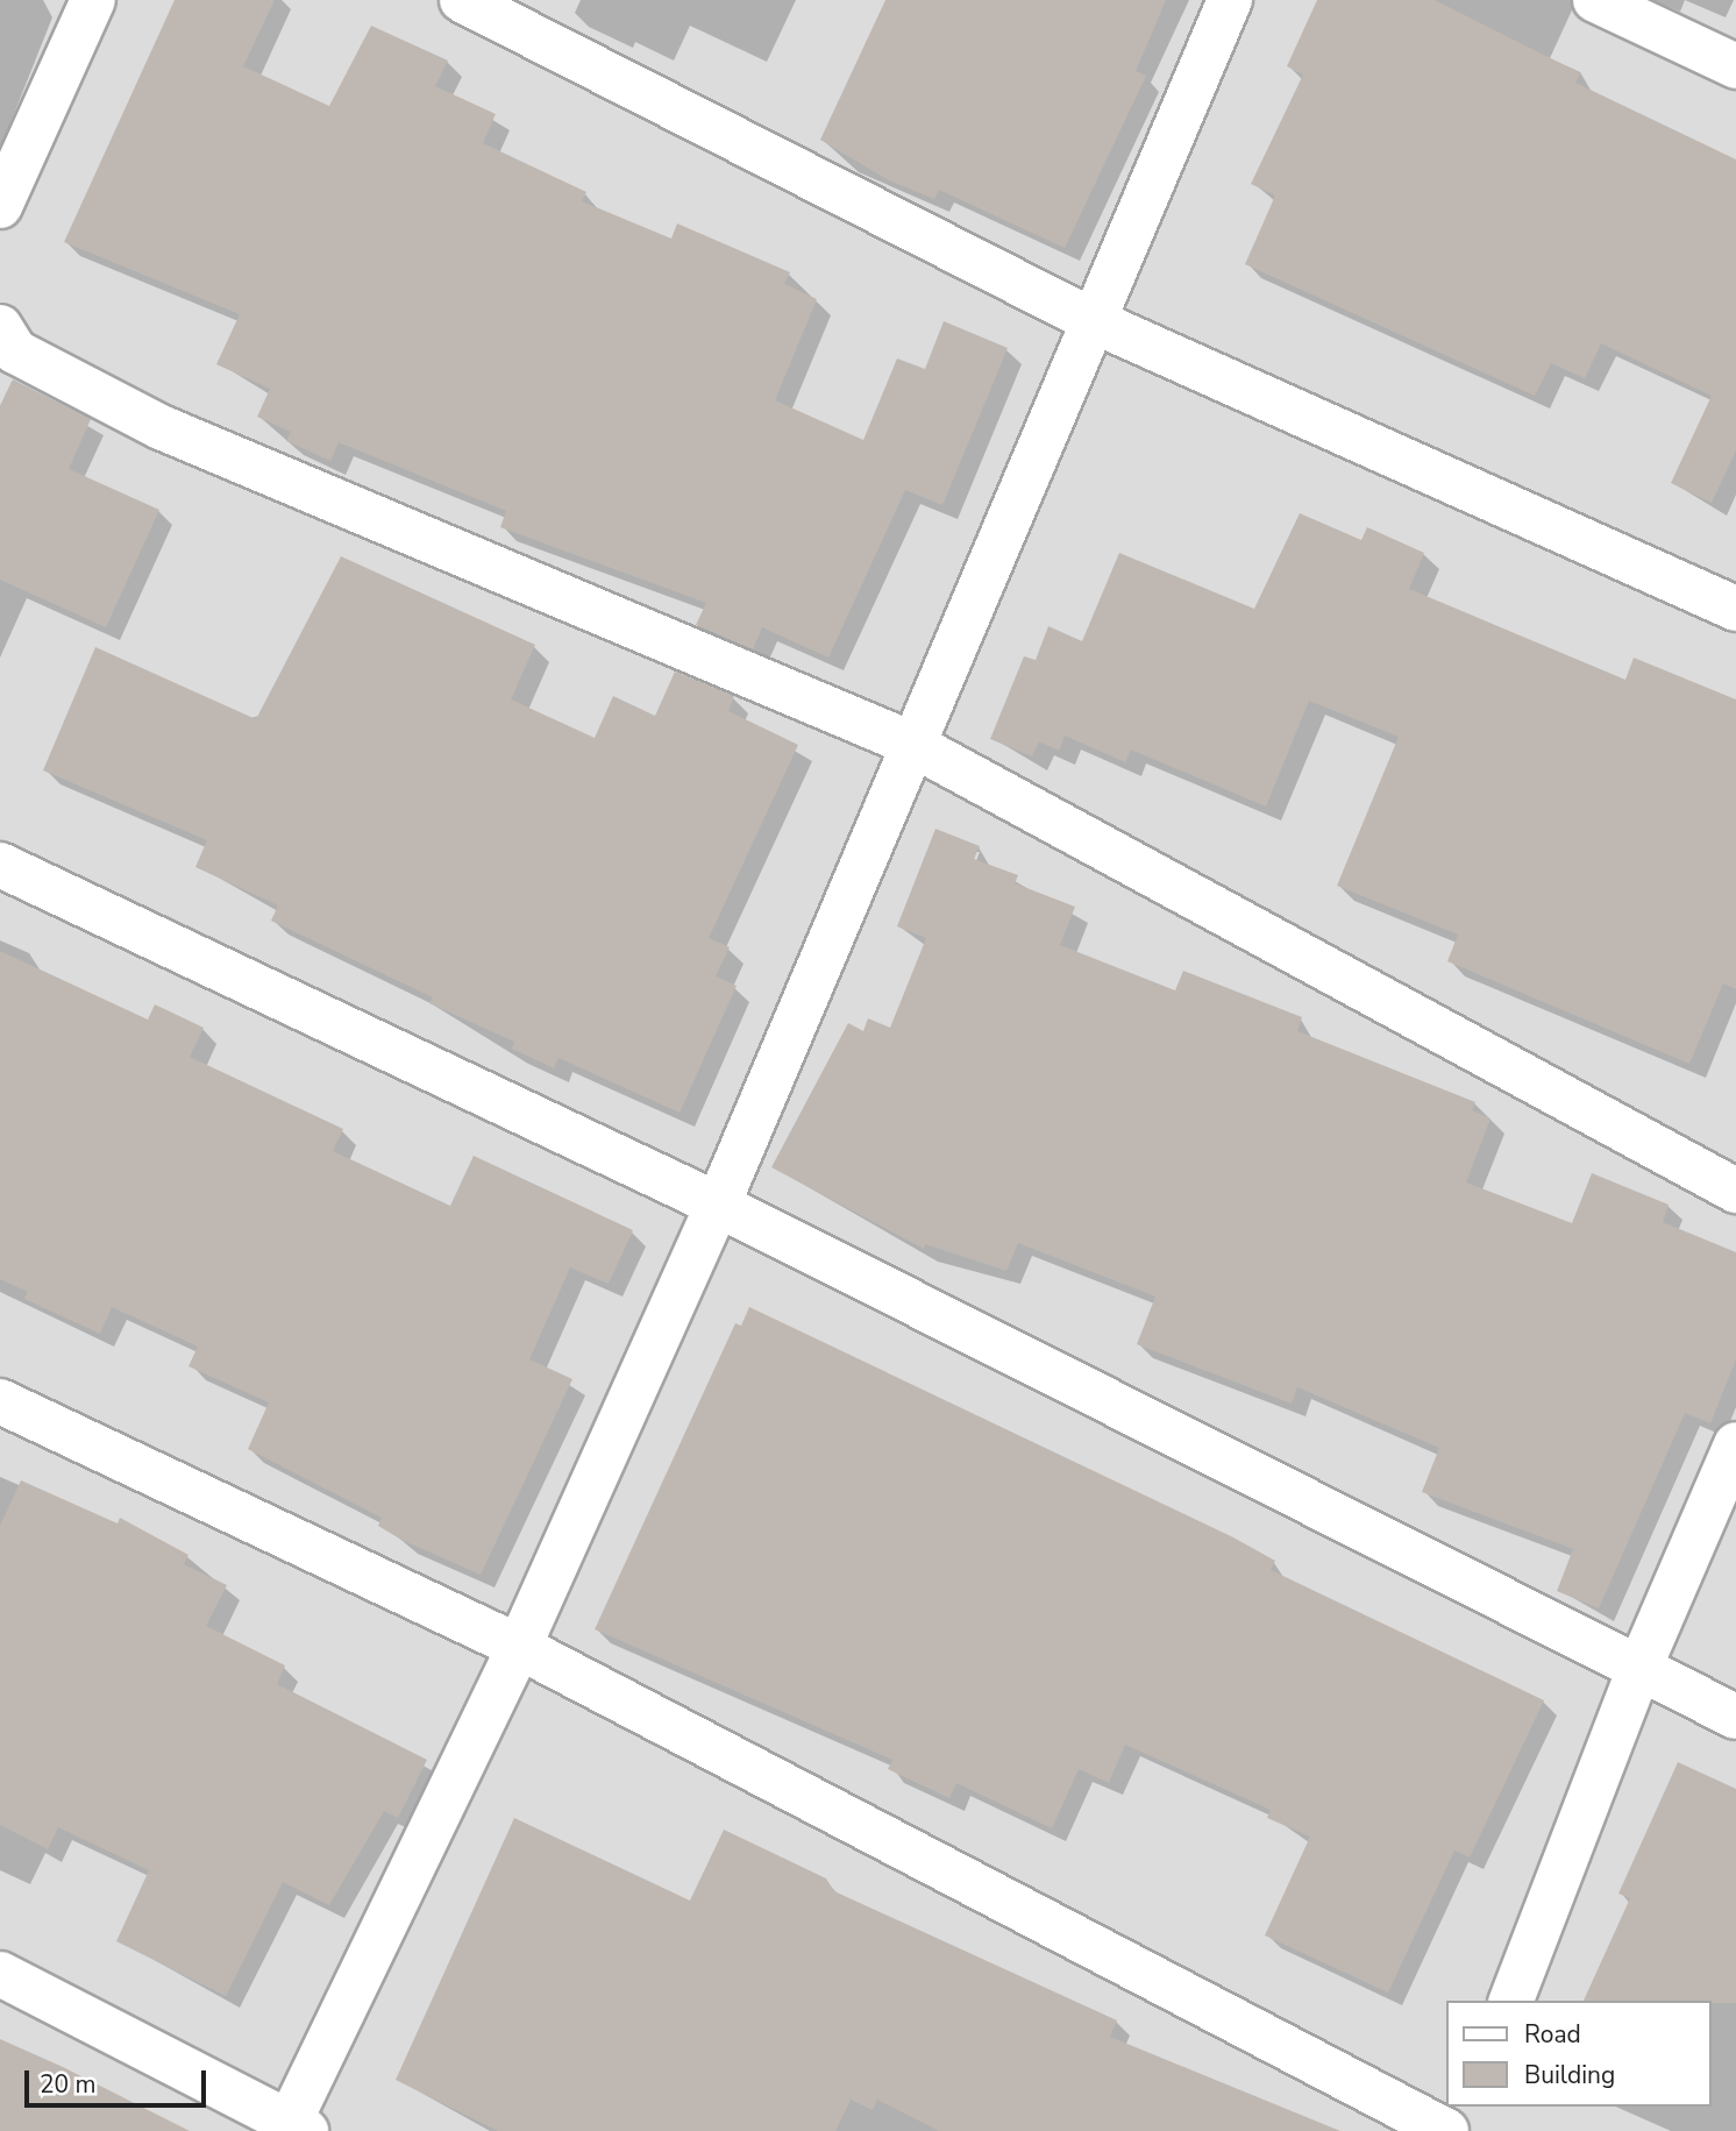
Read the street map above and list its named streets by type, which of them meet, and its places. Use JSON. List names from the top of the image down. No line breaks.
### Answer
{"legend":["Road","Building"],"scale_bar":"20 m"}
